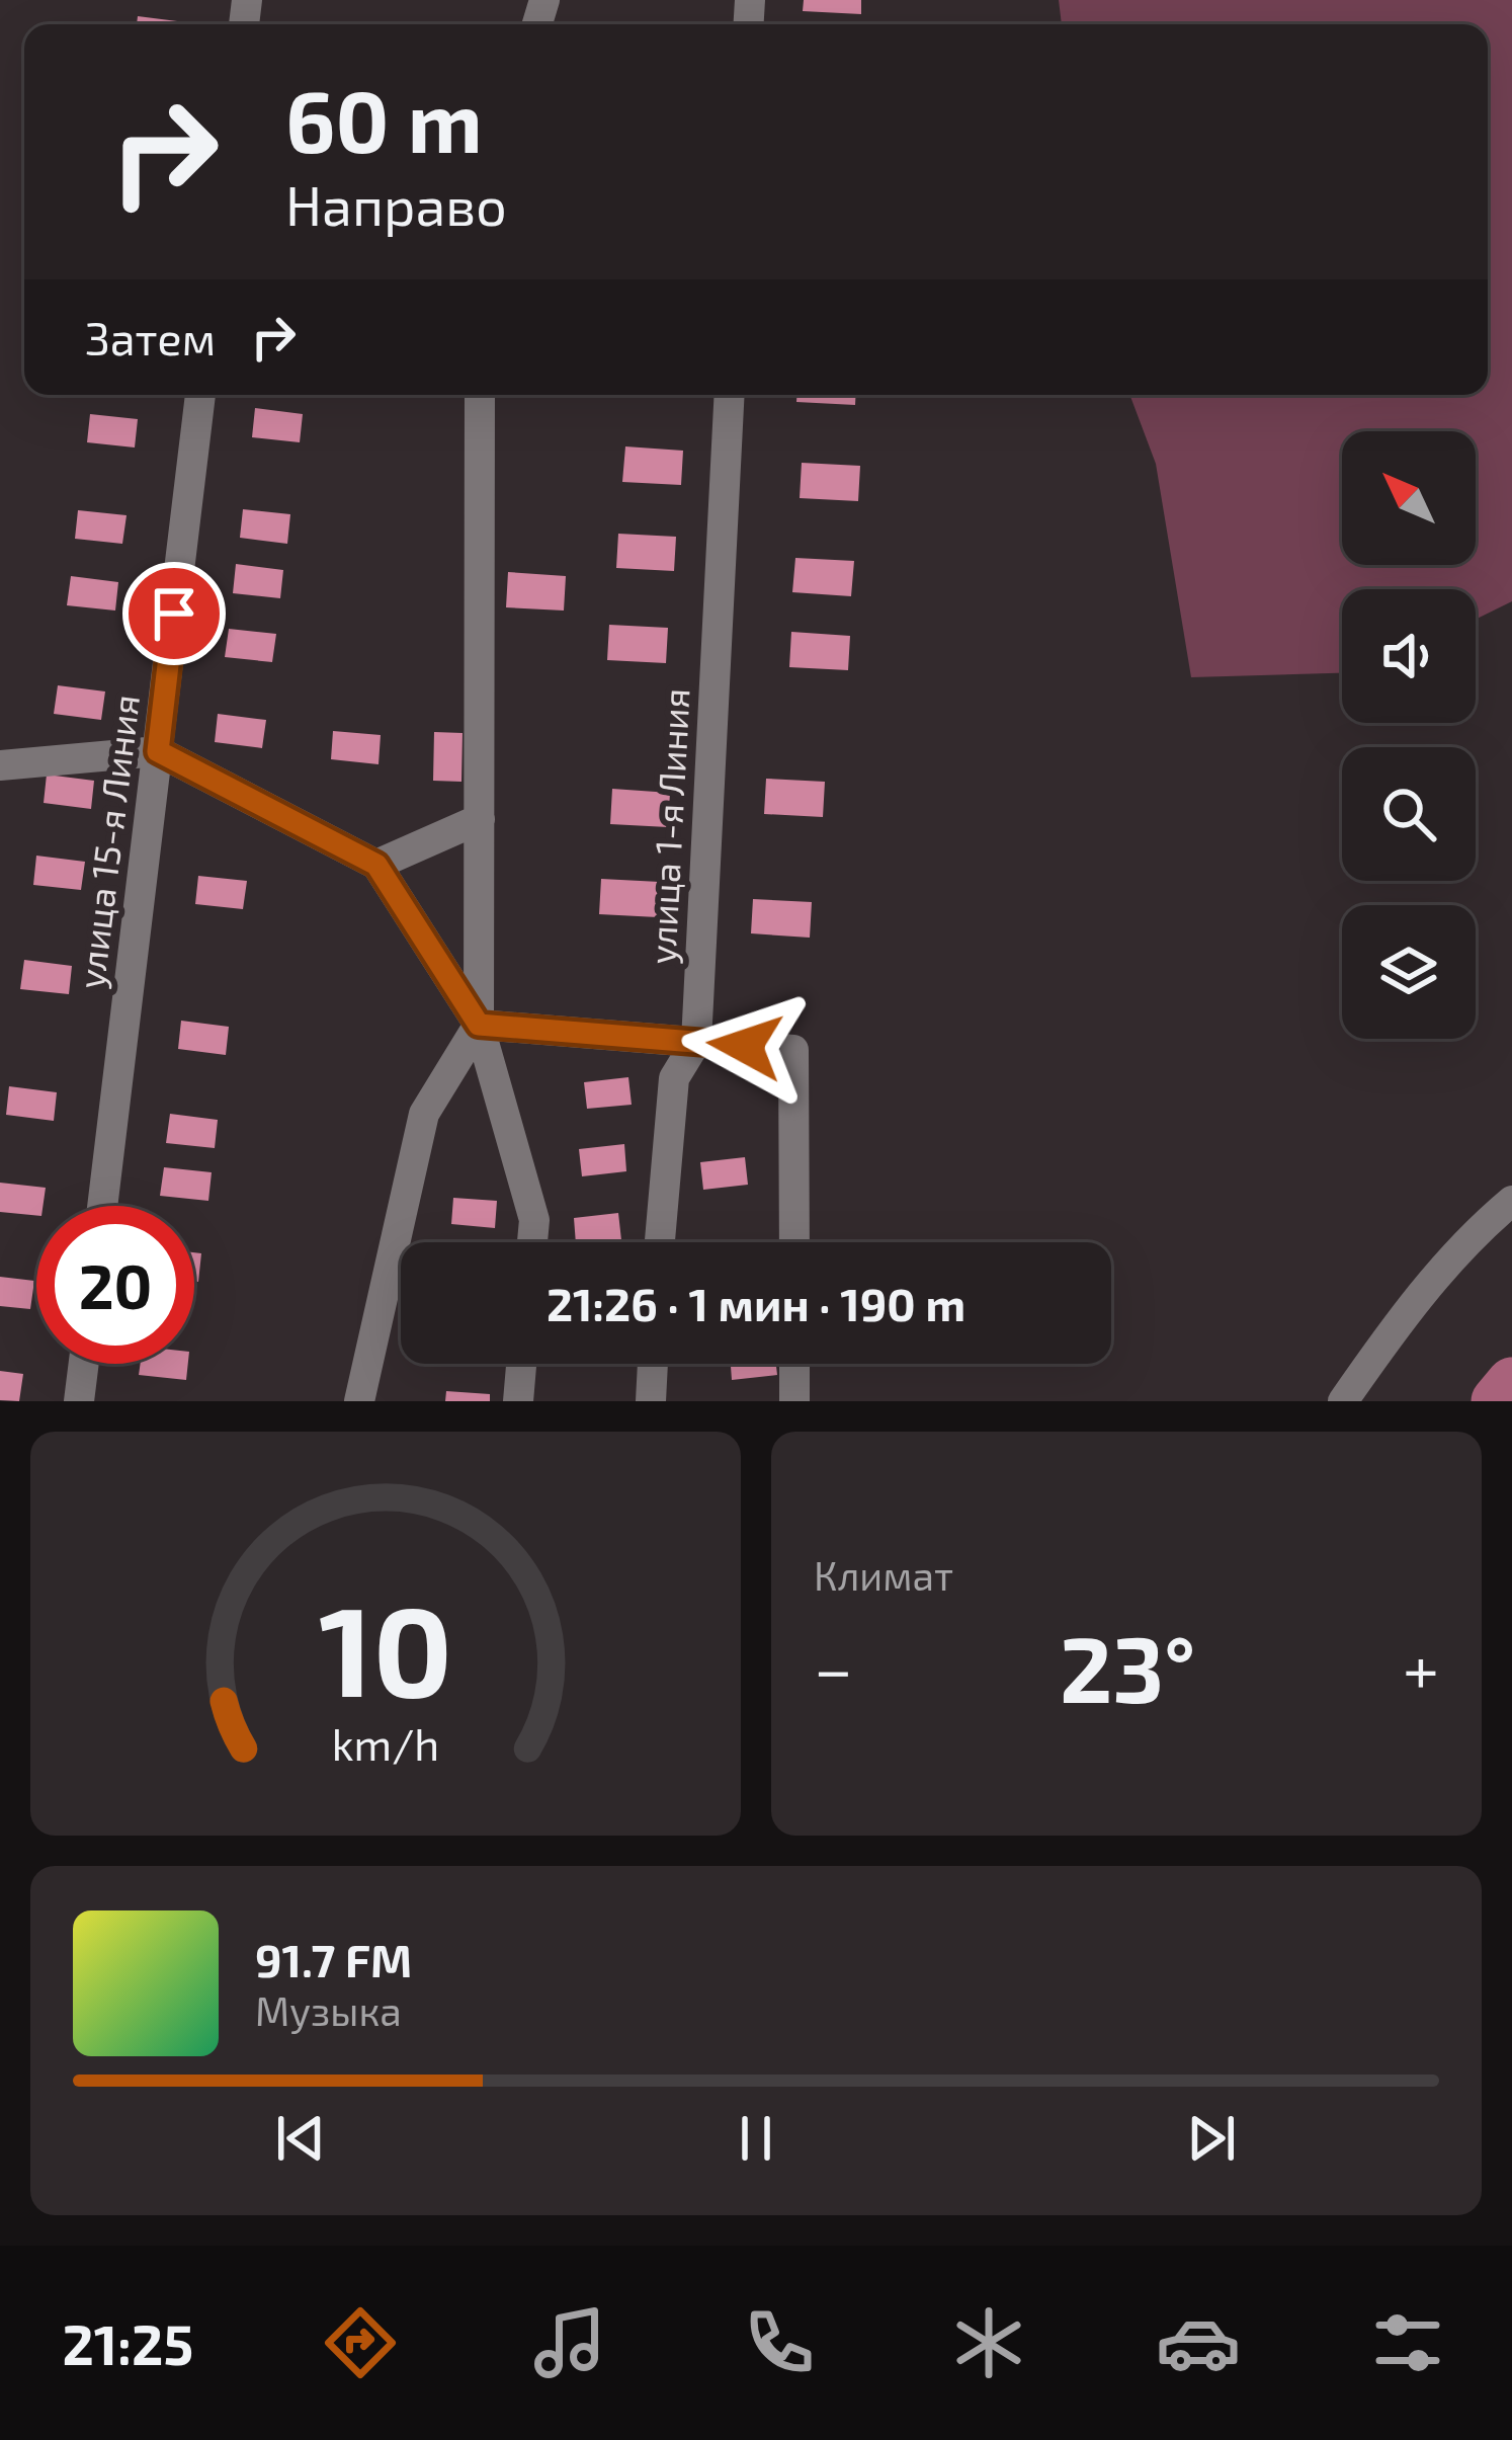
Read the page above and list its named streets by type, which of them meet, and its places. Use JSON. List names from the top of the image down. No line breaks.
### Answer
{"streets":{"street":["улица 1-я Линия","улица 15-я Линия"]},"north":"top left","page":{"turn":["60 m","Направо"],"then":"Затем","limit":"20","trip":"21:26 · 1 мин · 190 m","tile":"Климат","heat":["−","23°","+"],"song":["91.7 FM","Музыка"],"tabs":"21:25","gauge":["10","km/h"]}}
